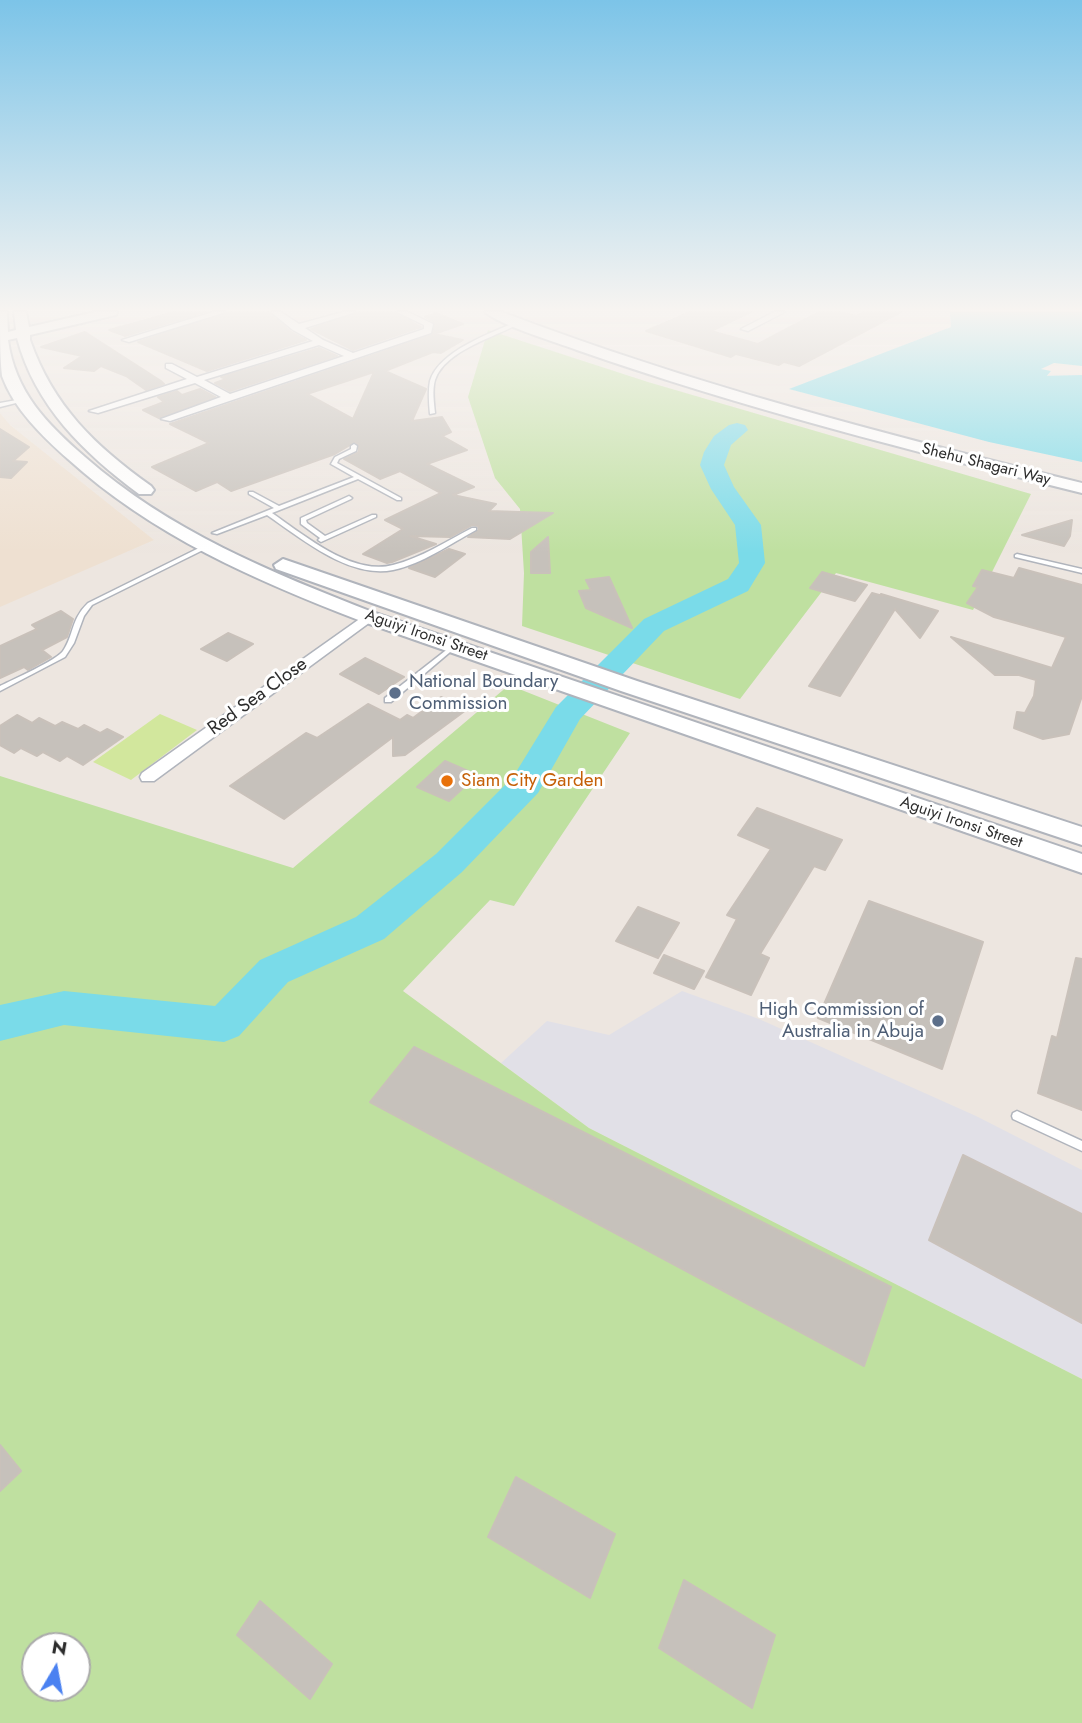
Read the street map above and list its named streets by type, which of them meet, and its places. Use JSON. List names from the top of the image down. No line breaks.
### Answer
{"streets":{"main road":["Shehu Shagari Way","Aguiyi Ironsi Street"],"street":["Red Sea Close"]},"crossings":[["Aguiyi Ironsi Street","Red Sea Close"]],"places":["National Boundary Commission","Siam City Garden","High Commission of Australia in Abuja"],"north":"top"}
